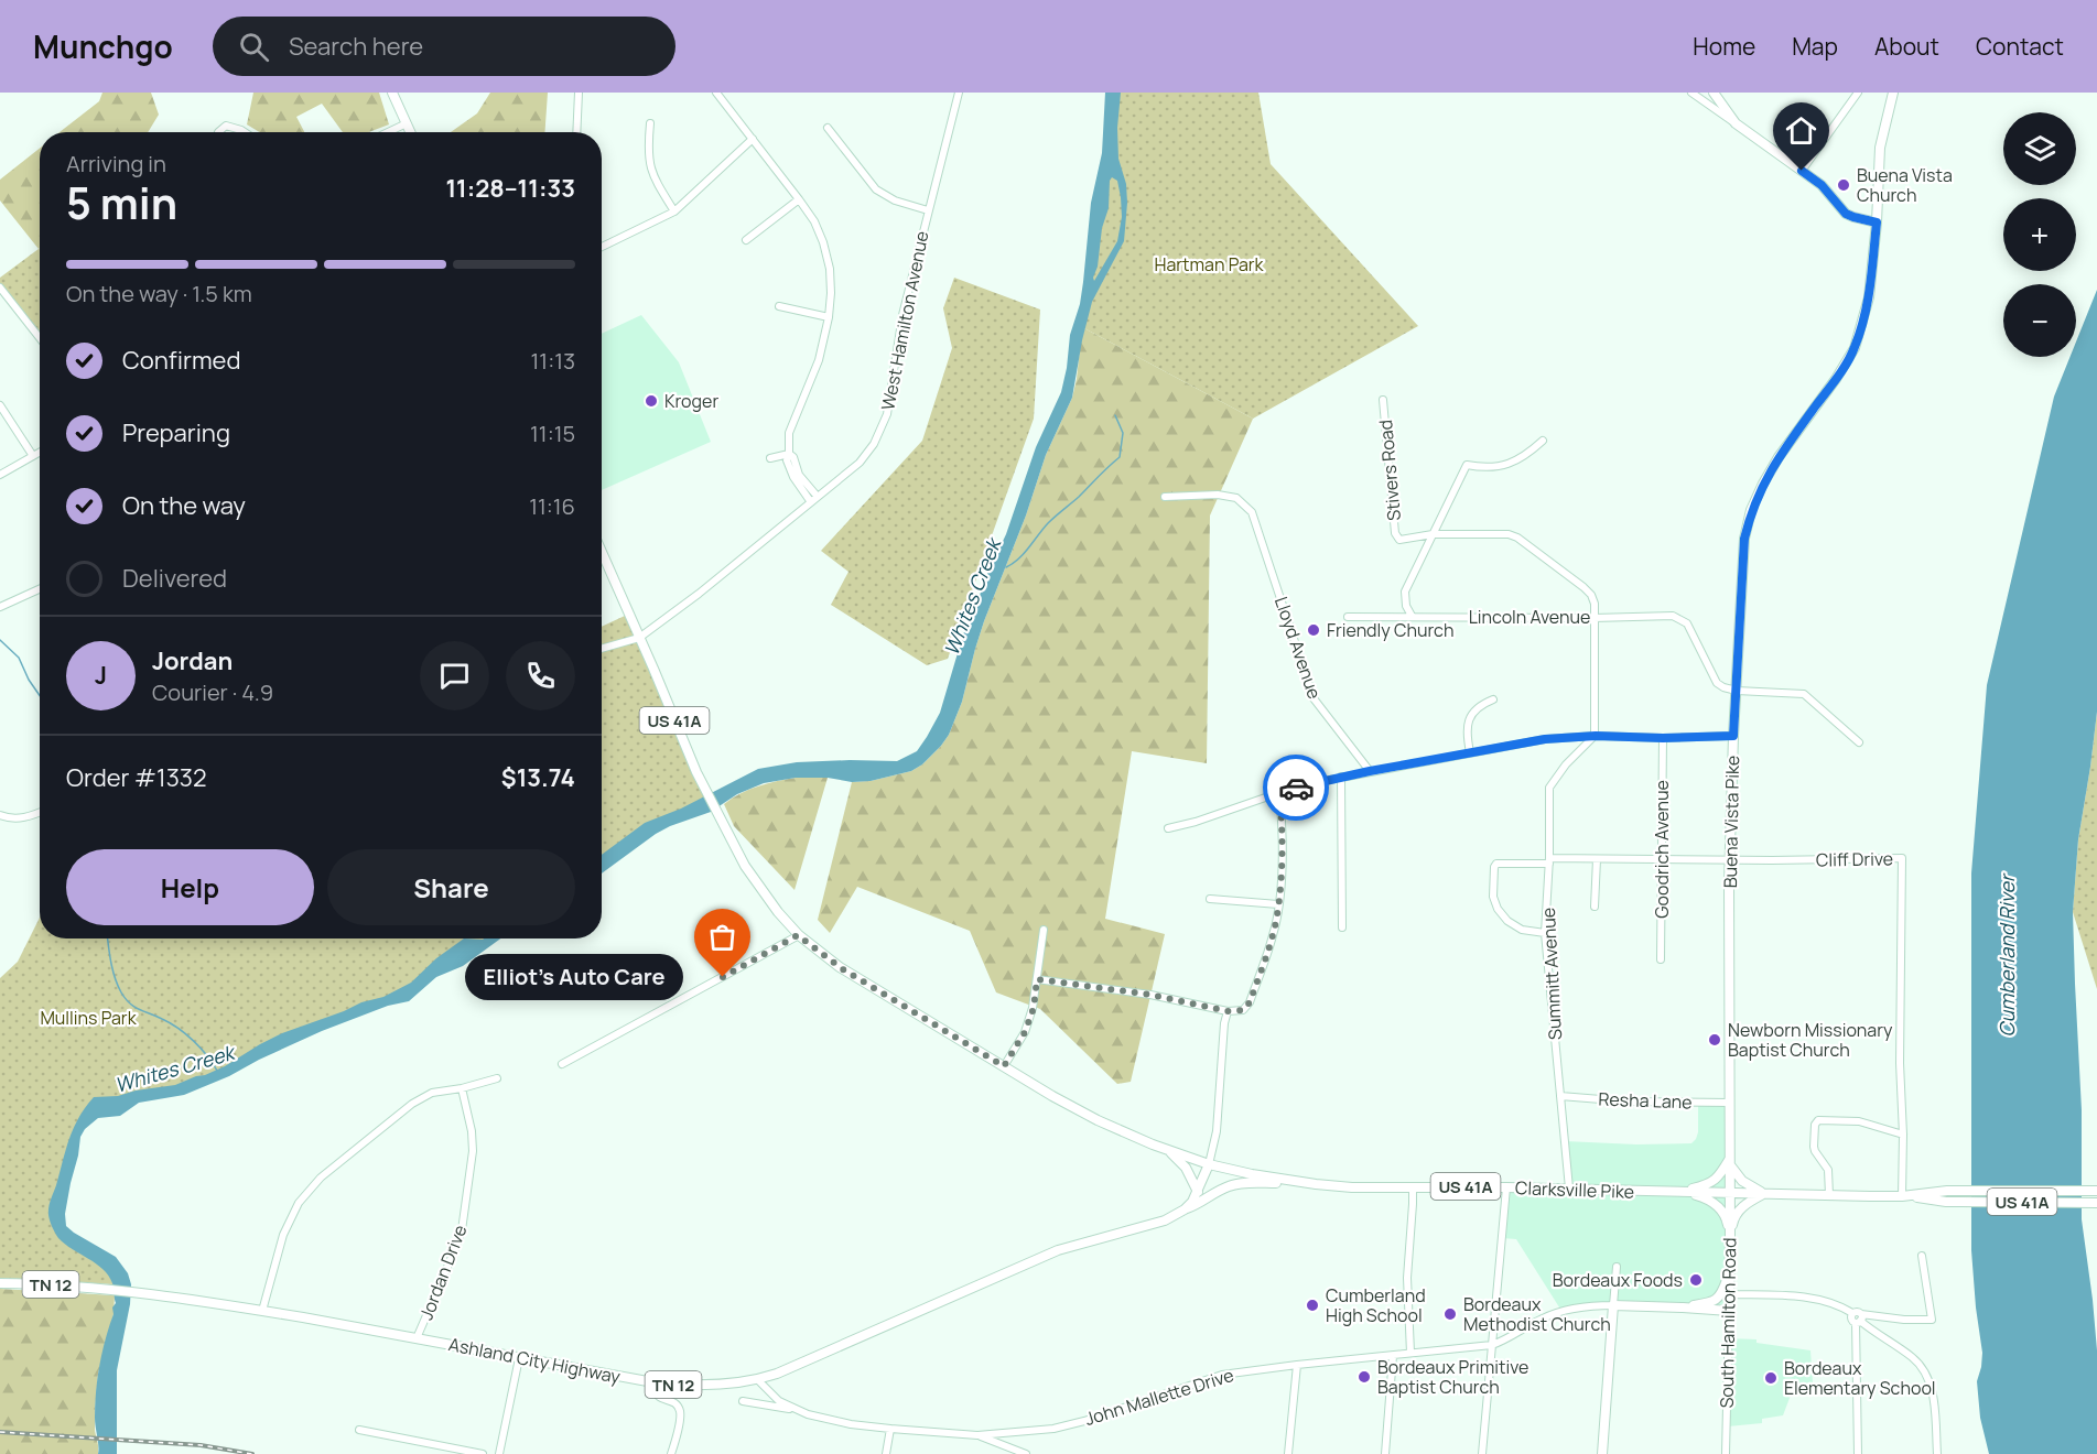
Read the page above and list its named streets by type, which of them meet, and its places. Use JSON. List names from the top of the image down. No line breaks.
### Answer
{"streets":{"main road":["US 41A","Buena Vista Pike","Clarksville Pike","TN 12","South Hamilton Road","Ashland City Highway","John Mallette Drive"],"street":["West Hamilton Avenue","Stivers Road","Lincoln Avenue","Lloyd Avenue","Goodrich Avenue","Cliff Drive","Summitt Avenue","Resha Lane","Jordan Drive"]},"crossings":[["West Hamilton Avenue","US 41A"],["Lincoln Avenue","Buena Vista Pike"],["US 41A","Clarksville Pike"],["US 41A","Ashland City Highway"],["Buena Vista Pike","Cliff Drive"],["Buena Vista Pike","Resha Lane"],["Buena Vista Pike","Clarksville Pike"],["Buena Vista Pike","South Hamilton Road"],["Goodrich Avenue","Cliff Drive"],["Cliff Drive","Summitt Avenue"],["Cliff Drive","Clarksville Pike"],["Summitt Avenue","Resha Lane"],["Summitt Avenue","Clarksville Pike"],["Clarksville Pike","South Hamilton Road"],["Clarksville Pike","Ashland City Highway"],["Jordan Drive","Ashland City Highway"],["South Hamilton Road","John Mallette Drive"]],"water":["Whites Creek","Cumberland River"],"parks":["Hartman Park","Mullins Park"],"places":["Buena Vista Church","Kroger","Friendly Church","Elliot's Auto Care","Newborn Missionary Baptist Church","Bordeaux Foods","Cumberland High School","Bordeaux Methodist Church","Bordeaux Primitive Baptist Church","Bordeaux Elementary School"],"page":{"header":"Munchgo","search":"Search here","nav":["Home","Map","About","Contact"],"map_buttons":["+","−"],"heading":["5 min","Arriving in","11:28–11:33"],"panel":["Jordan","Courier · 4.9","Order #1332","$13.74"],"bar":"On the way · 1.5 km","list":[["Confirmed","11:13"],["Preparing","11:15"],["On the way","11:16"],"Delivered"],"round":"J","buttons":["Help","Share"],"bubble":"Elliot's Auto Care"}}
